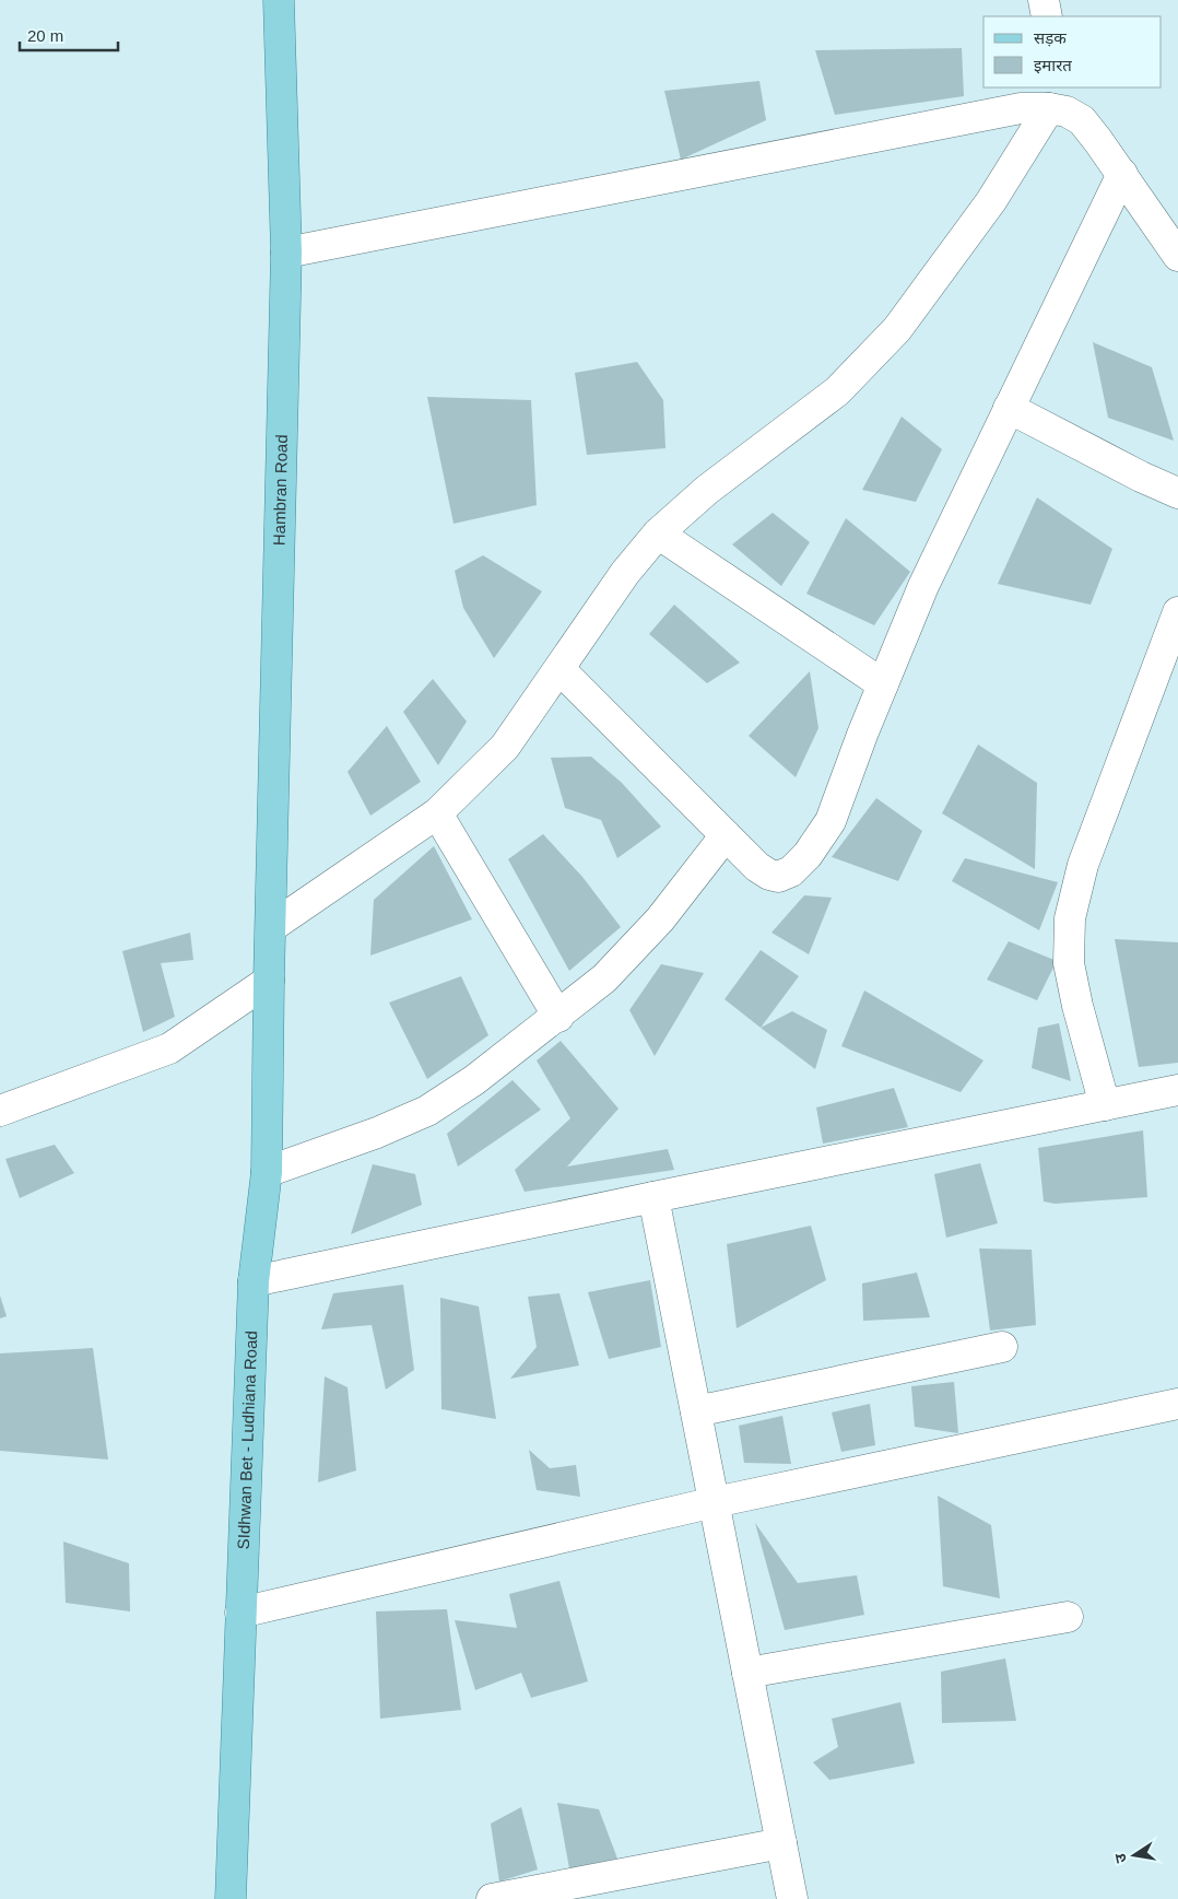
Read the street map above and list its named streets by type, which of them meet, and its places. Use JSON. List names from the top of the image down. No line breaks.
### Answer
{"streets":{"main road":["Hambran Road","SIdhwan Bet - Ludhiana Road"]},"crossings":[["Hambran Road","SIdhwan Bet - Ludhiana Road"]],"legend":["सड़क","इमारत"],"scale_bar":"20 m","north":"left"}
